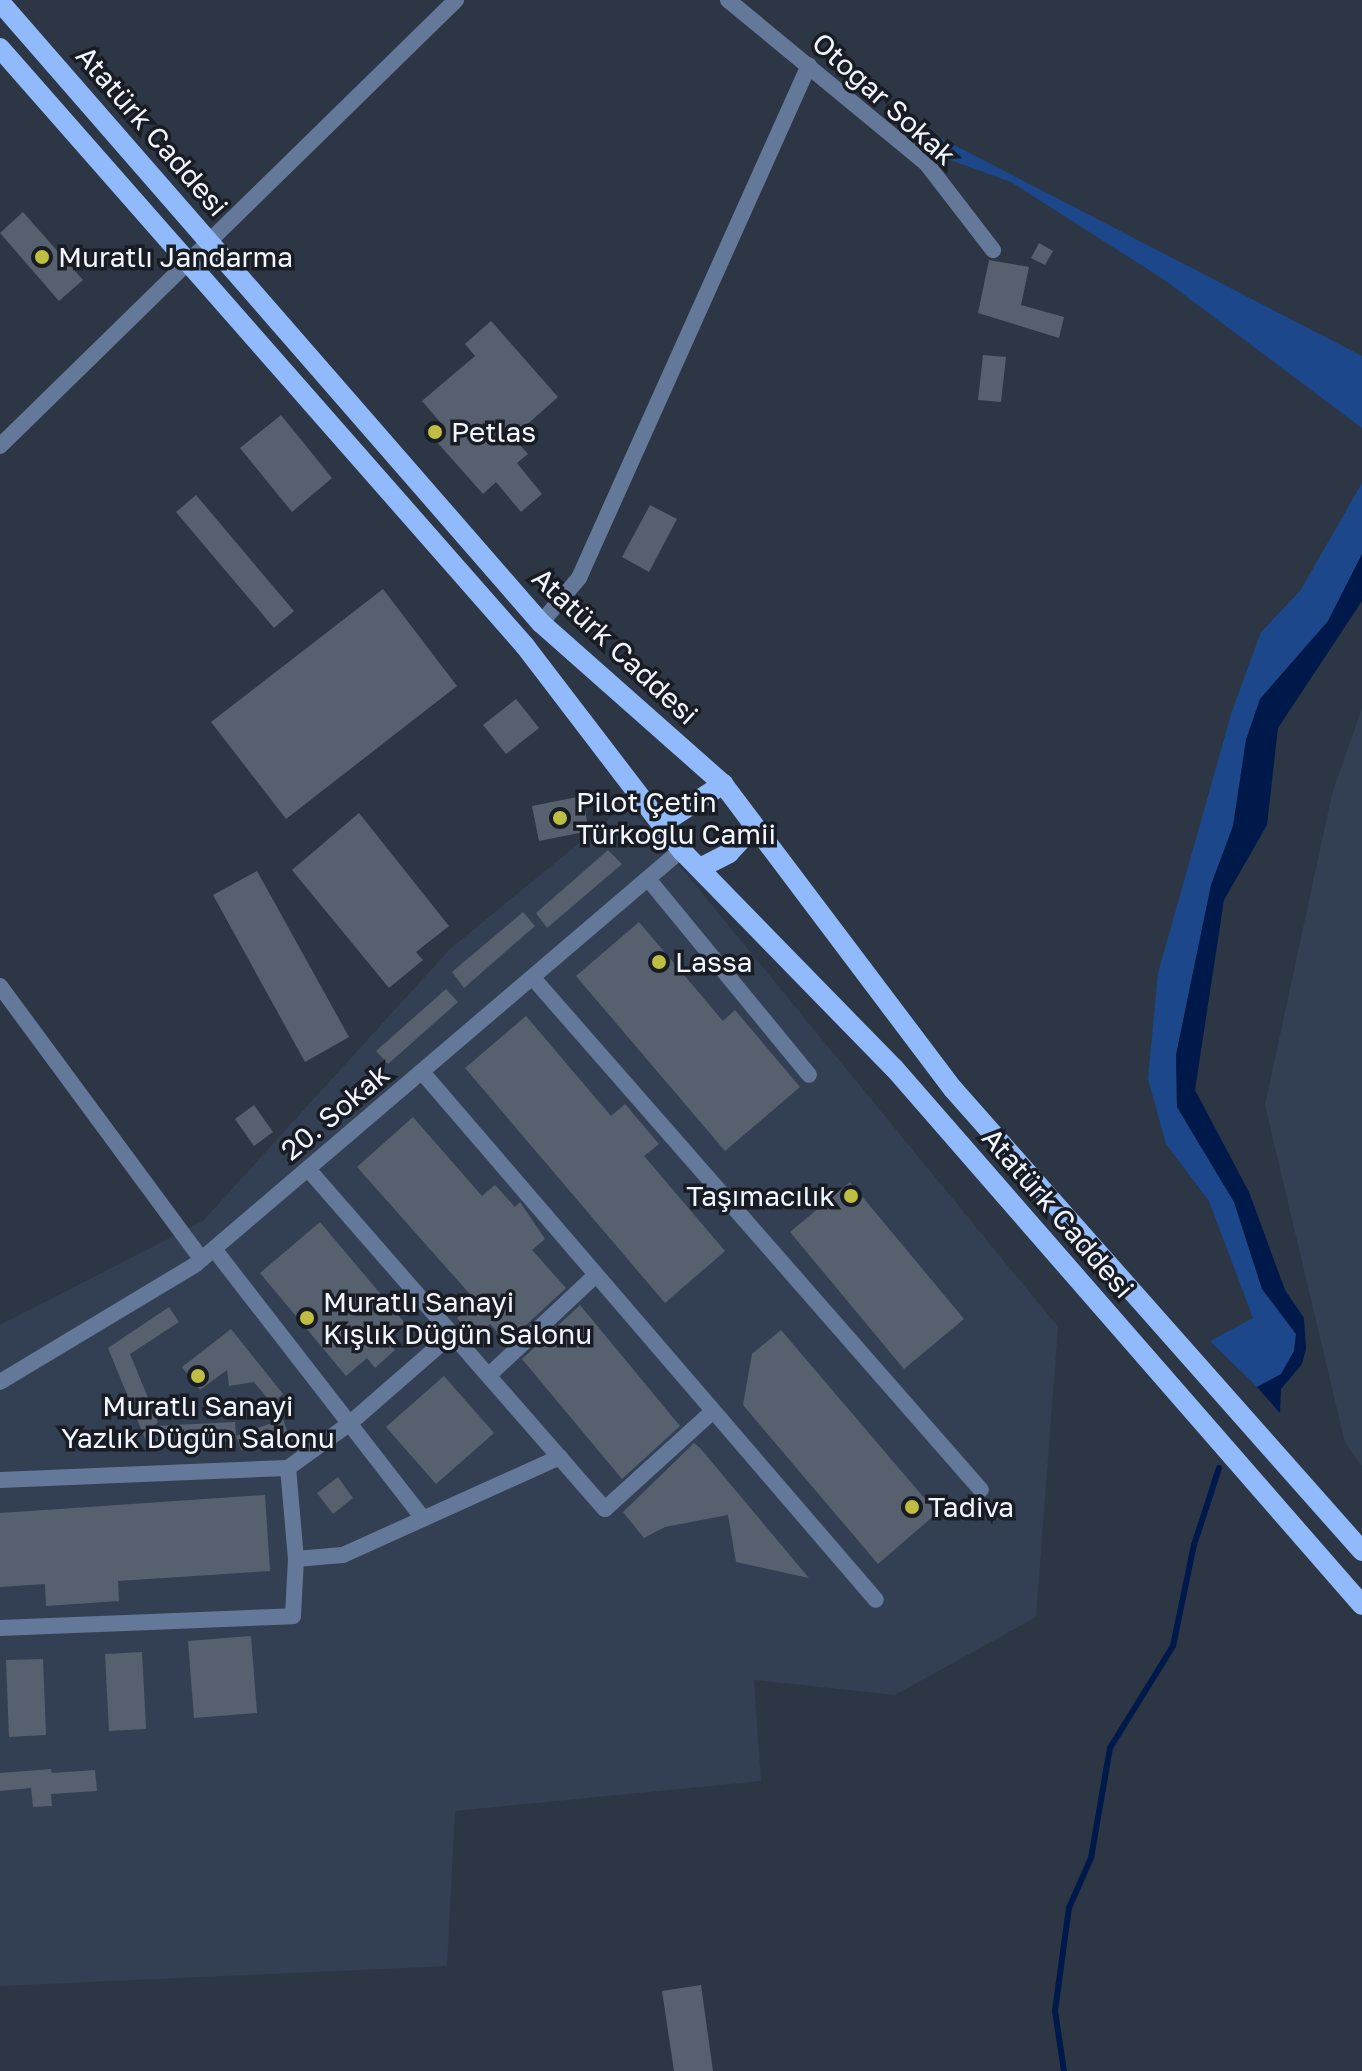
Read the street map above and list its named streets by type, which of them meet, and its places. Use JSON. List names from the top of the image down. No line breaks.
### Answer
{"streets":{"main road":["Atatürk Caddesi"],"street":["Otogar Sokak","20. Sokak"]},"crossings":[["Atatürk Caddesi","20. Sokak"]],"places":["Muratlı Jandarma","Petlas","Pilot Çetin Türkoğlu Camii","Lassa","Taşımacılık","Muratlı Sanayi Kışlık Dügün Salonu","Muratlı Sanayi Yazlık Dügün Salonu","Tadiva"]}
